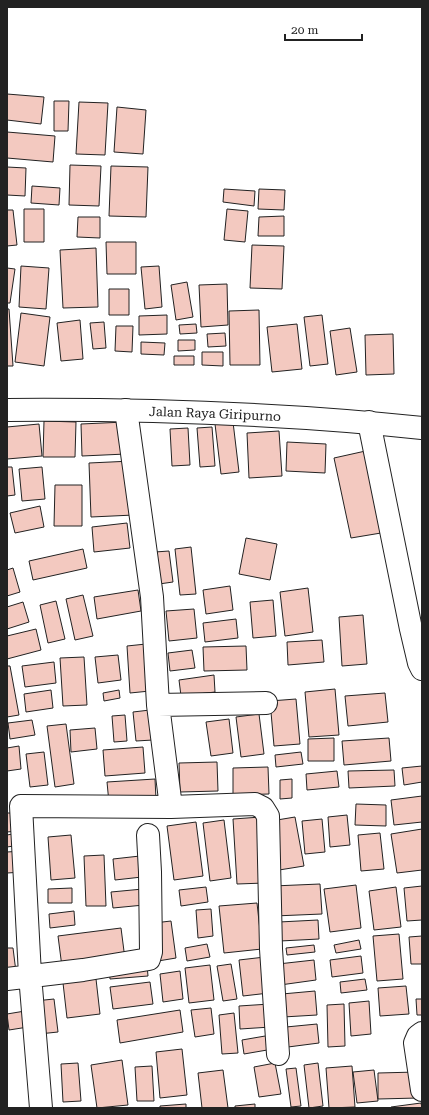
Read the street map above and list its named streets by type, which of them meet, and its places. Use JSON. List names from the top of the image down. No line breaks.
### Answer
{"streets":{"street":["Jalan Raya Giripurno"]},"scale_bar":"20 m"}
